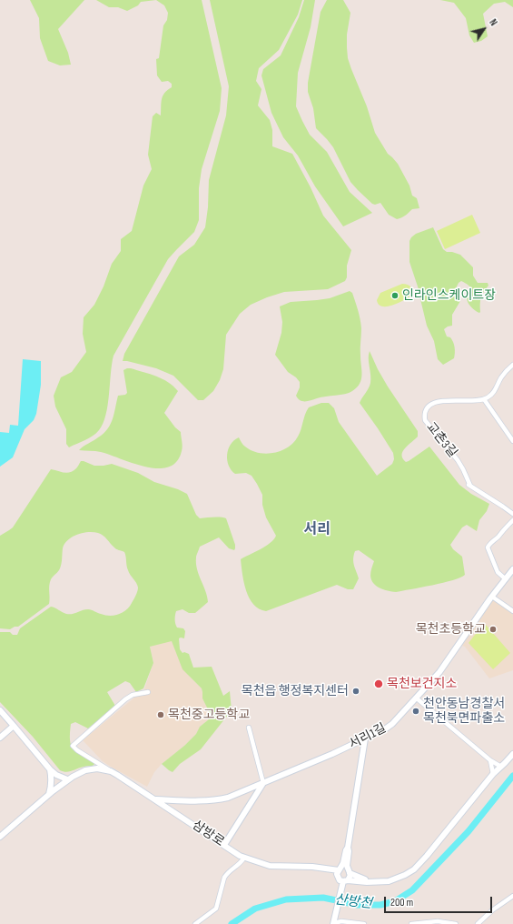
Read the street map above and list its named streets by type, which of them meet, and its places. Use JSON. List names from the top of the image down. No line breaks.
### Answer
{"streets":{"street":["교촌3길","서리1길","삼방로"]},"crossings":[["서리1길","삼방로"]],"districts":["서리"],"water":["산방천"],"places":["인라인스케이트장","목천초등학교","목천보건지소","목천읍 행정복지센터","천안동남경찰서 목천북면파출소","목천중고등학교"],"scale_bar":"200 m","north":"top right"}
